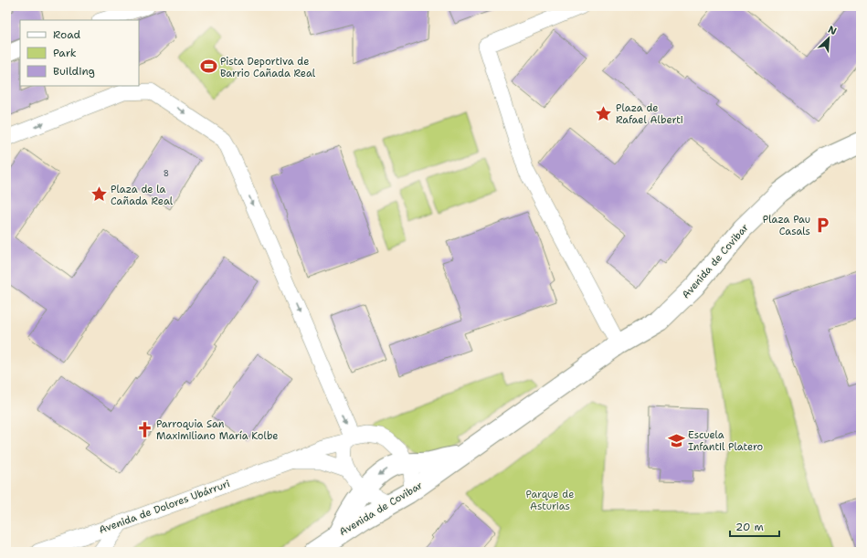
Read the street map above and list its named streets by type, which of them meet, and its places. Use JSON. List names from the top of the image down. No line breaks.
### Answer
{"streets":{"street":["Avenida de Covibar","Avenida de Dolores Ubárruri"]},"crossings":[["Avenida de Covibar","Avenida de Dolores Ubárruri"]],"parks":["Parque de Asturias"],"places":{"sports":["Pista Deportiva de Barrio Cañada Real"],"place":["Plaza de Rafael Alberti","Plaza de la Cañada Real"],"parking":["Plaza Pau Casals"],"church":["Parroquia San Maximiliano María Kolbe"],"school or university":["Escuela Infantil Platero"]},"house_numbers":["8"],"legend":["Road","Park","Building"],"scale_bar":"20 m","north":"top right"}
